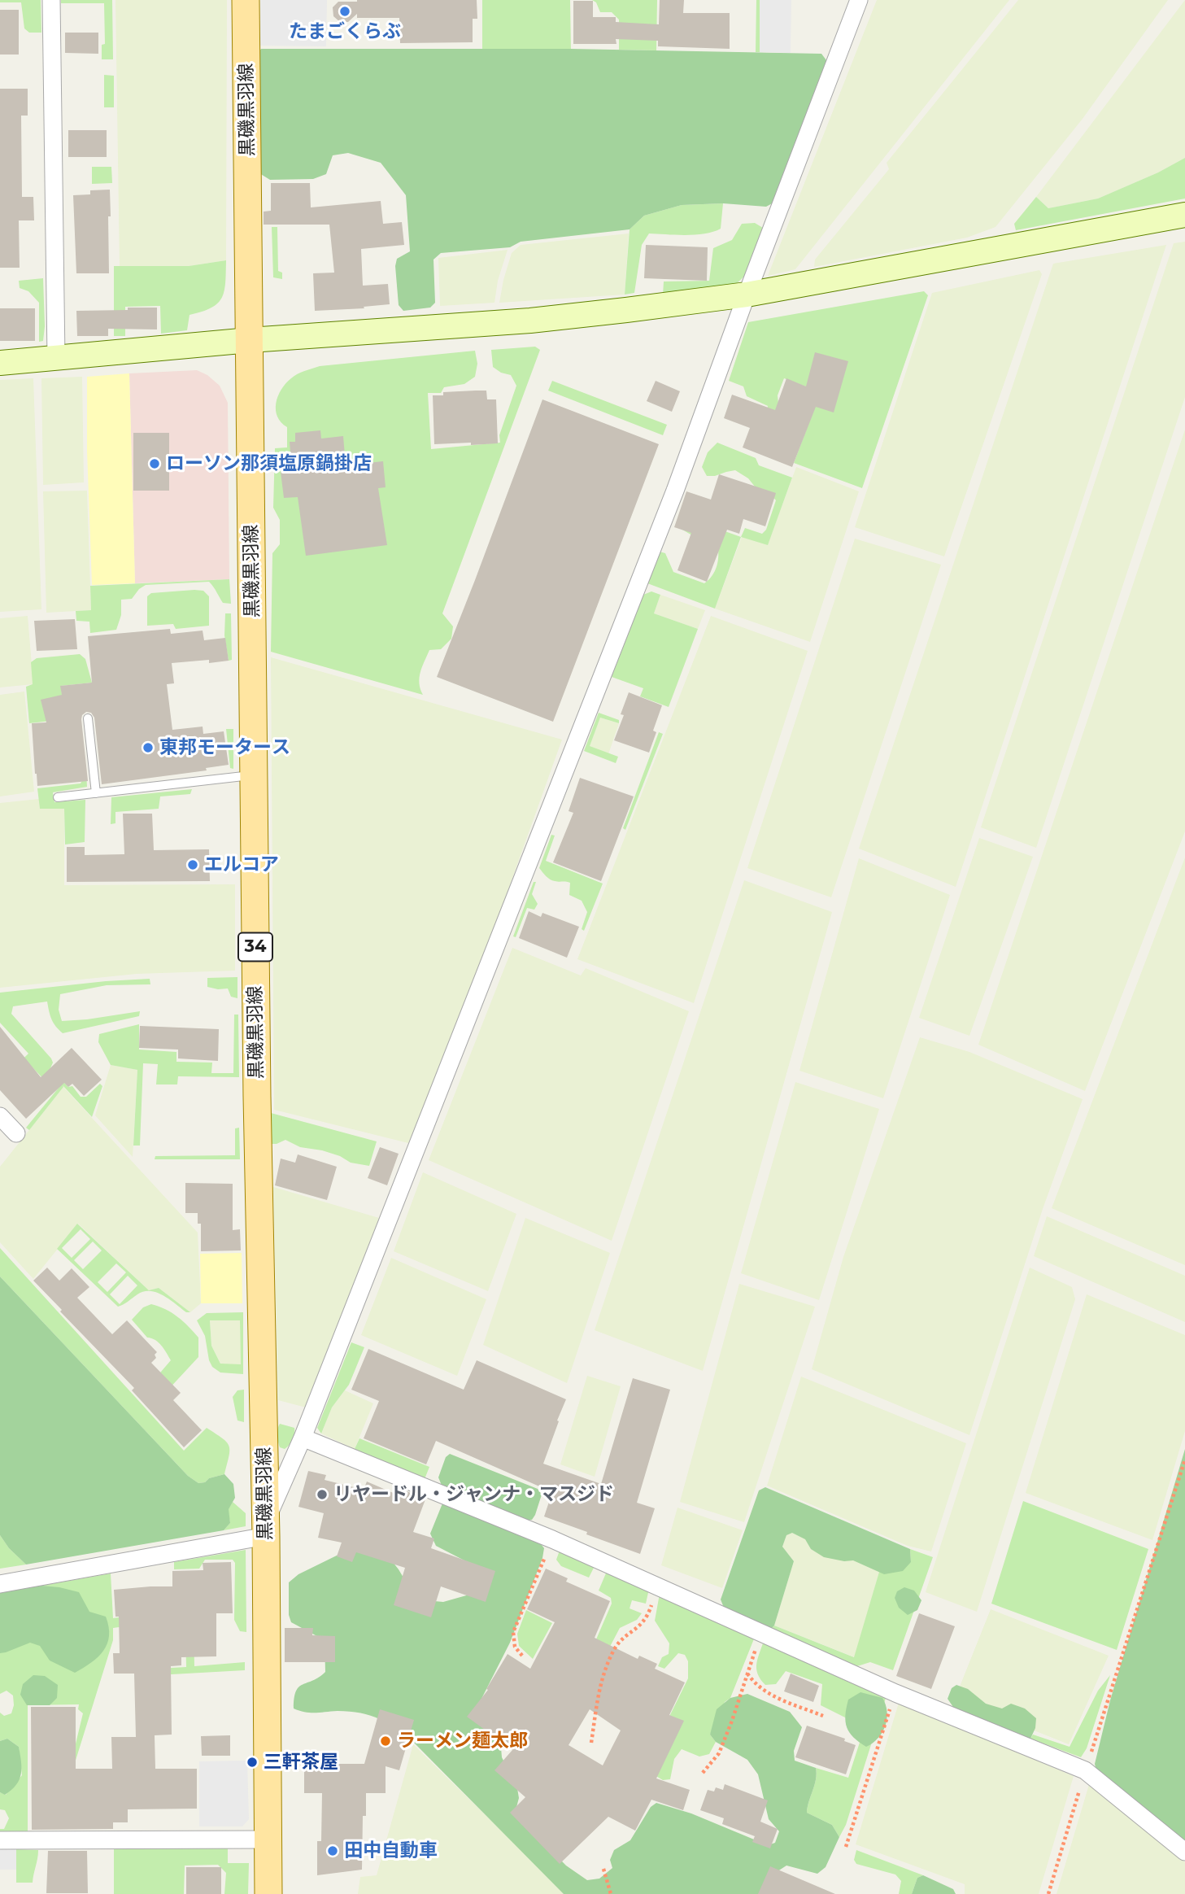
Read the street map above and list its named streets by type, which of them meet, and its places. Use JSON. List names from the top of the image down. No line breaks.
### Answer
{"streets":{"main road":["黒磯黒羽線","34"]},"places":["たまごくらぶ","ローソン那須塩原鍋掛店","東邦モータース","エルコア","リヤードル・ジャンナ・マスジド","ラーメン麺太郎","三軒茶屋","田中自動車"]}
